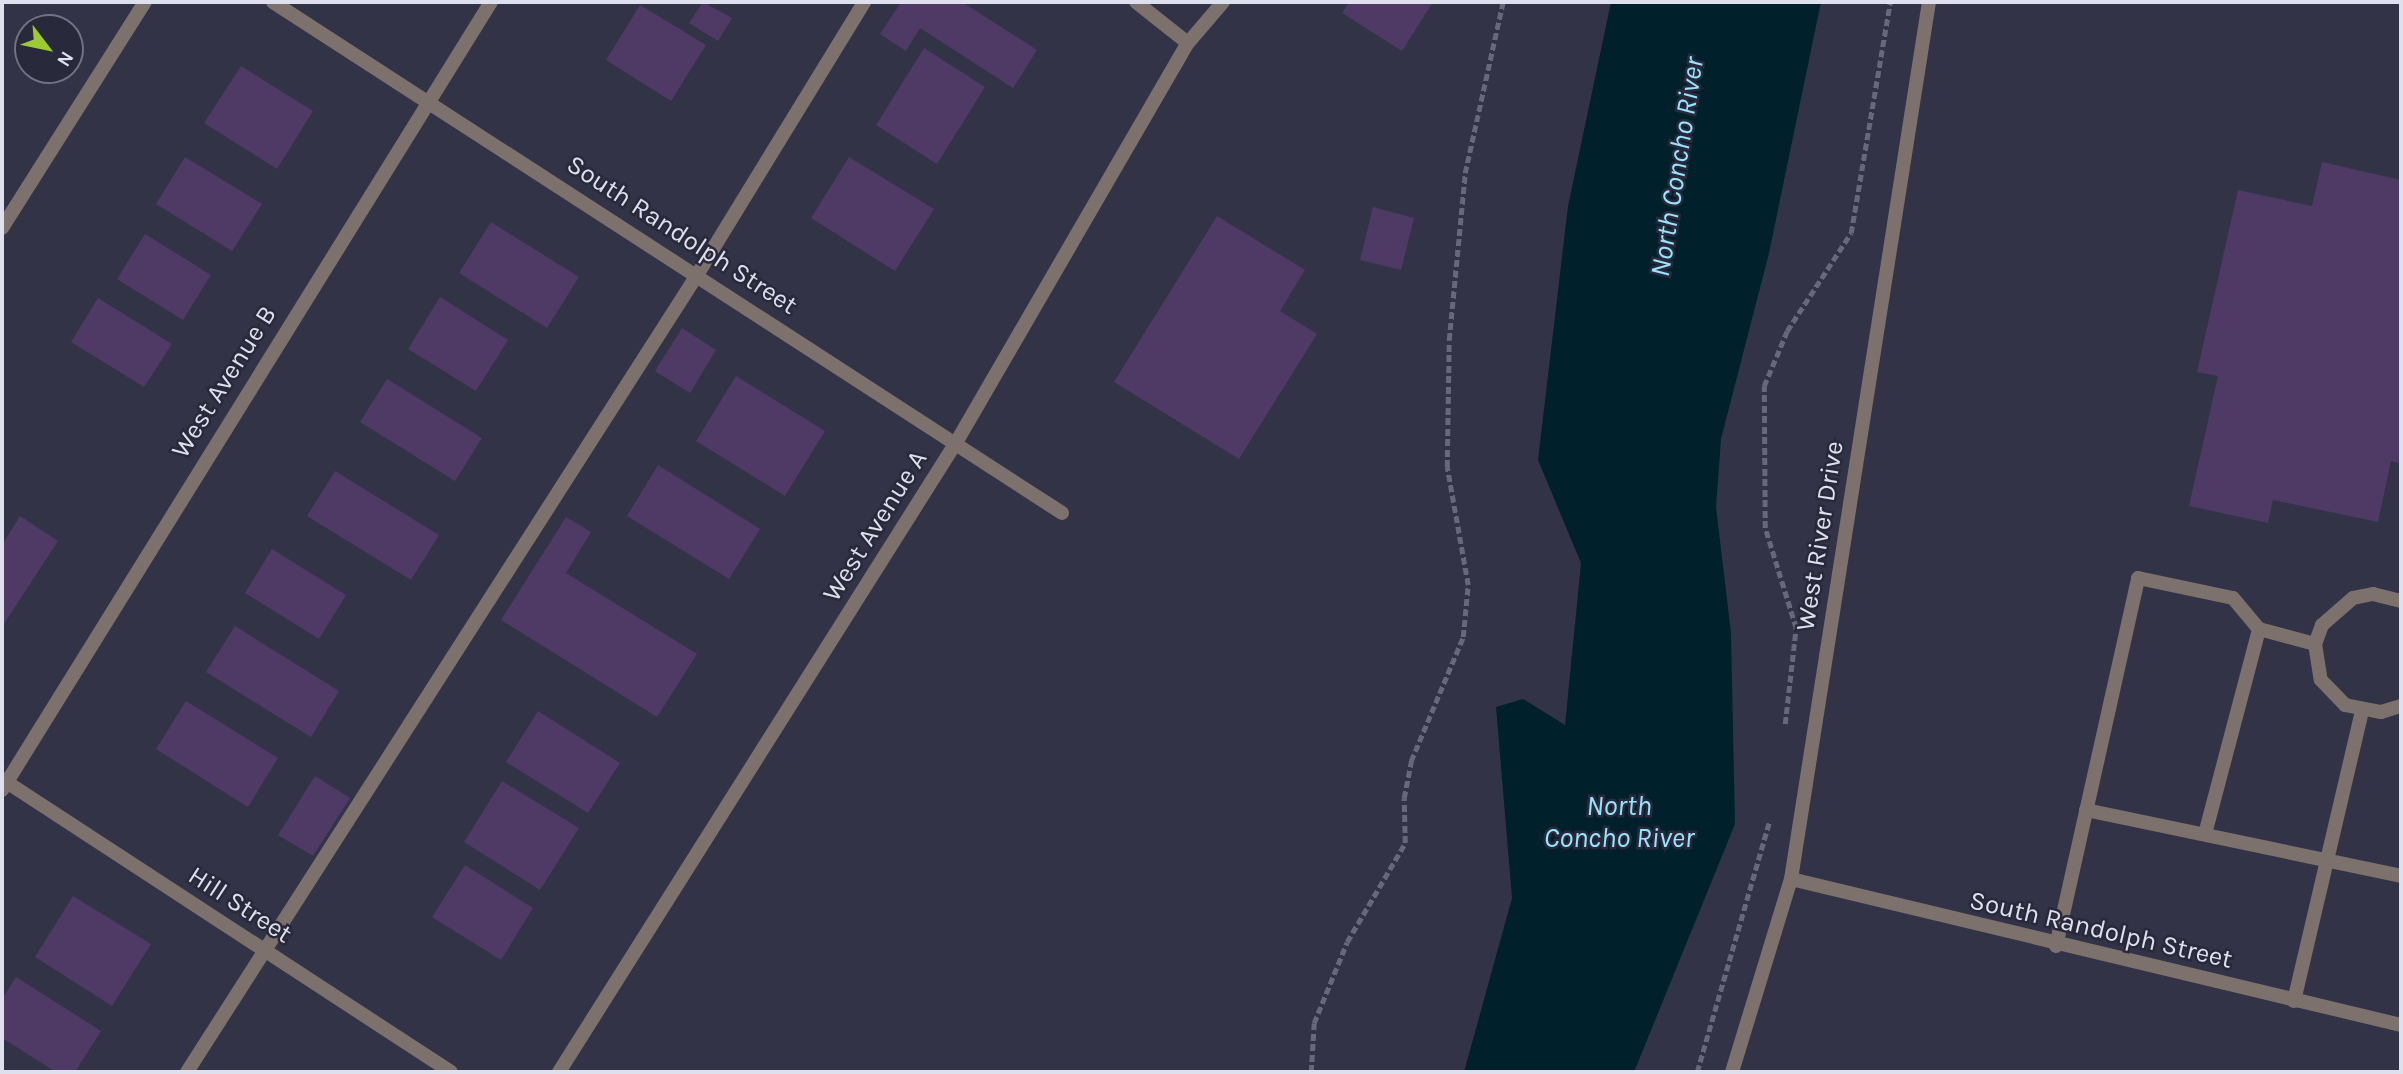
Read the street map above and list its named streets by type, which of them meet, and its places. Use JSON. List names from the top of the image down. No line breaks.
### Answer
{"streets":{"street":["South Randolph Street","West Avenue B","West Avenue A","West River Drive","Hill Street"]},"crossings":[["South Randolph Street","West Avenue B"],["South Randolph Street","West Avenue A"],["South Randolph Street","West River Drive"],["West Avenue B","Hill Street"]],"water":["North Concho River"],"north":"bottom right"}
